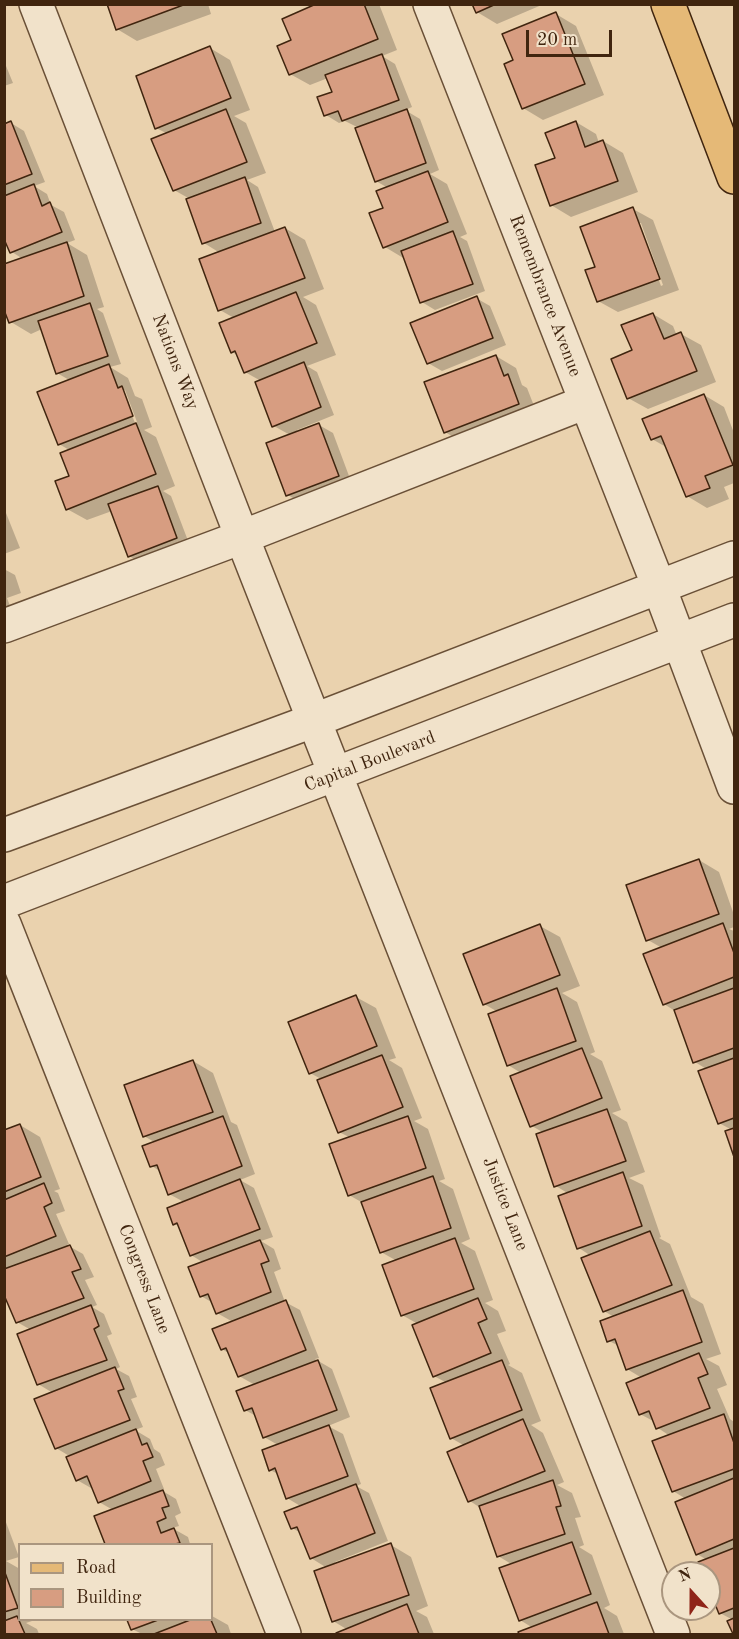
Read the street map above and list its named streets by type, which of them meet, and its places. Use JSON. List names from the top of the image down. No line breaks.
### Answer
{"streets":{"street":["Remembrance Avenue","Nations Way","Capital Boulevard","Justice Lane","Congress Lane"]},"crossings":[["Remembrance Avenue","Capital Boulevard"],["Nations Way","Justice Lane"],["Capital Boulevard","Justice Lane"]],"legend":["Road","Building"],"scale_bar":"20 m","north":"top"}
